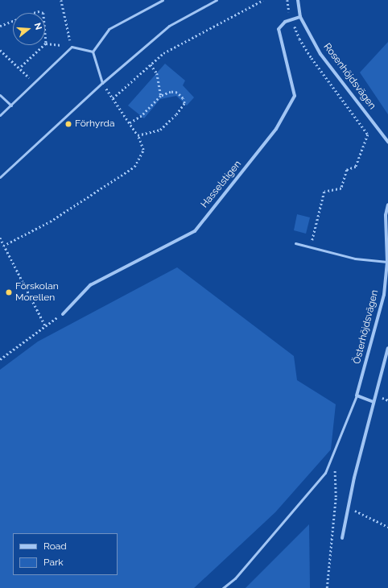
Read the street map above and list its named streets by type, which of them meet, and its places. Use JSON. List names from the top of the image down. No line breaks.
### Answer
{"streets":{"street":["Rosenhöjdsvägen","Hasselstigen","Österhöjdsvägen"]},"crossings":[["Rosenhöjdsvägen","Hasselstigen"]],"places":["Förhyrda","Förskolan Morellen"],"legend":["Road","Park"],"north":"right"}
